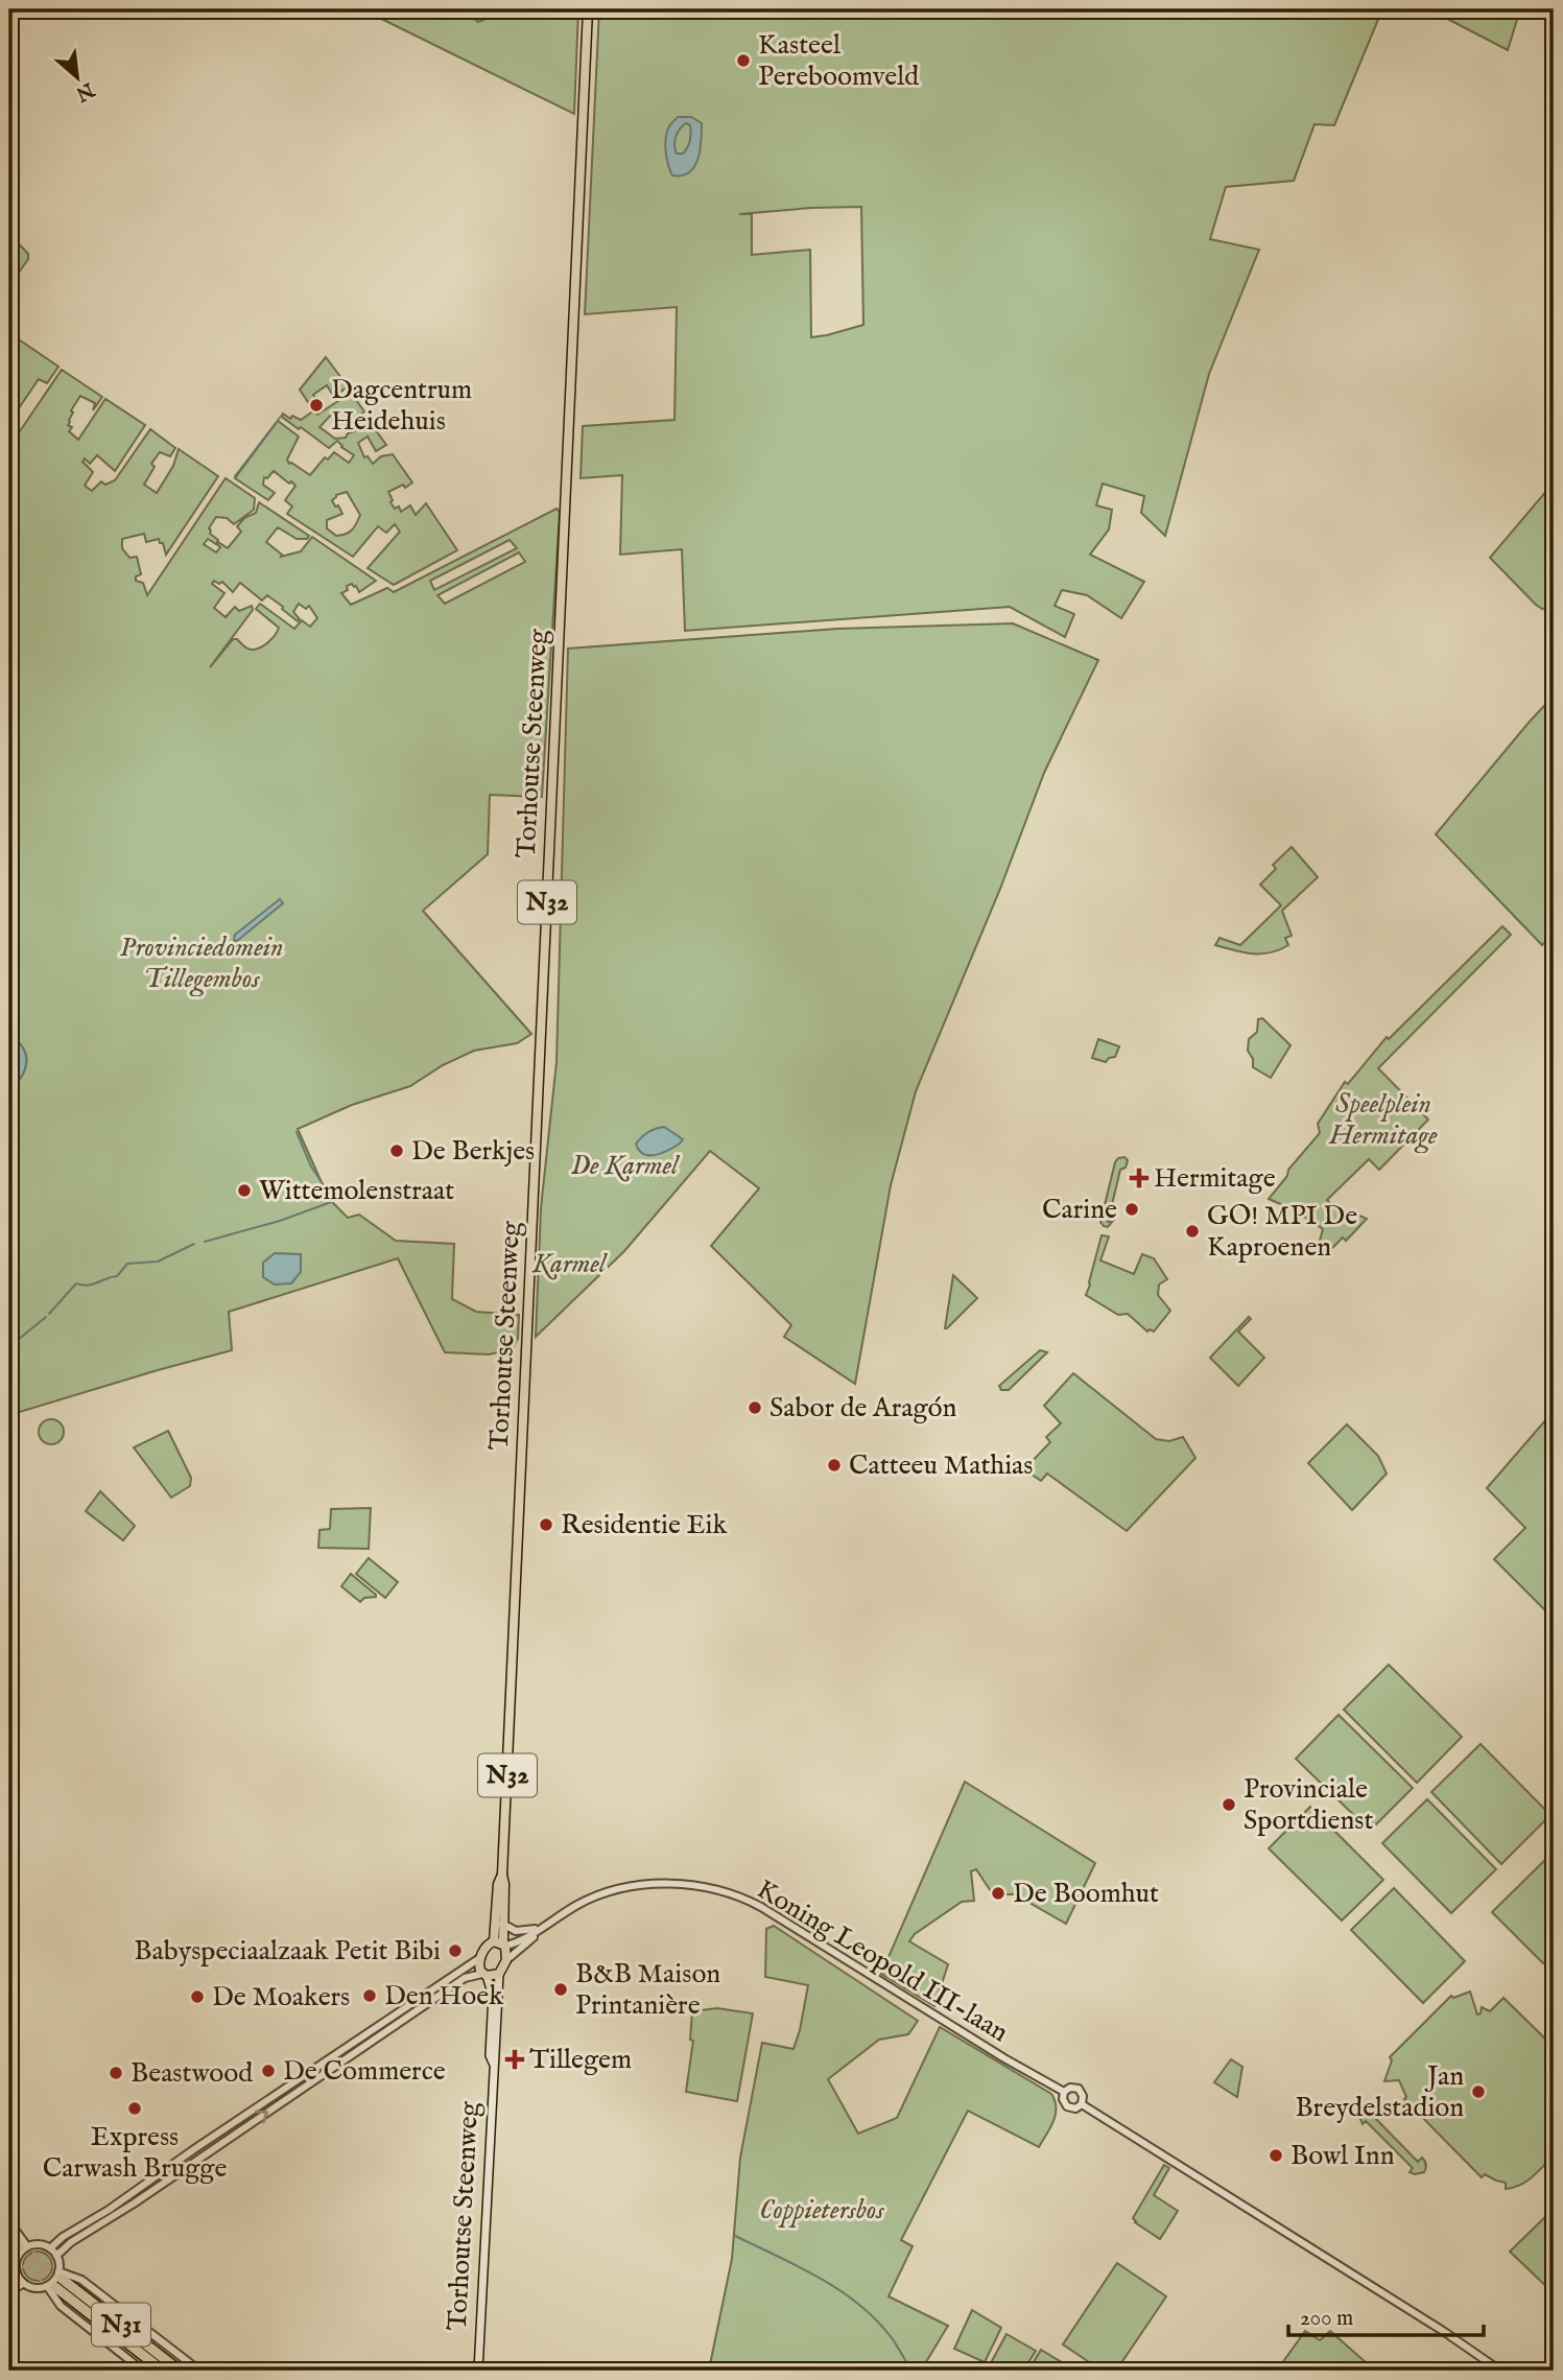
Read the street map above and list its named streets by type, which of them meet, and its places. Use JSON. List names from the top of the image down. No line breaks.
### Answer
{"streets":{"highway":["N31"],"main road":["Torhoutse Steenweg","N32"],"street":["Koning Leopold III-laan"]},"crossings":[["Torhoutse Steenweg","N32"],["Torhoutse Steenweg","Koning Leopold III-laan"],["N32","Koning Leopold III-laan"]],"parks":["Provinciedomein Tillegembos","Speelplein Hermitage","De Karmel","Karmel","Coppietersbos"],"places":{"other":["Kasteel Pereboomveld","Dagcentrum Heidehuis","De Berkjes","Wittemolenstraat","Carine","GO! MPI De Kaproenen","Sabor de Aragón","Catteeu Mathias","Residentie Eik","Provinciale Sportdienst","De Boomhut","Babyspeciaalzaak Petit Bibi","B&B Maison Printanière","Den Hoek","De Moakers","De Commerce","Beastwood","Jan Breydelstadion","Express Carwash Brugge","Bowl Inn"],"health":["Hermitage","Tillegem"]},"scale_bar":"200 m","north":"bottom right"}
